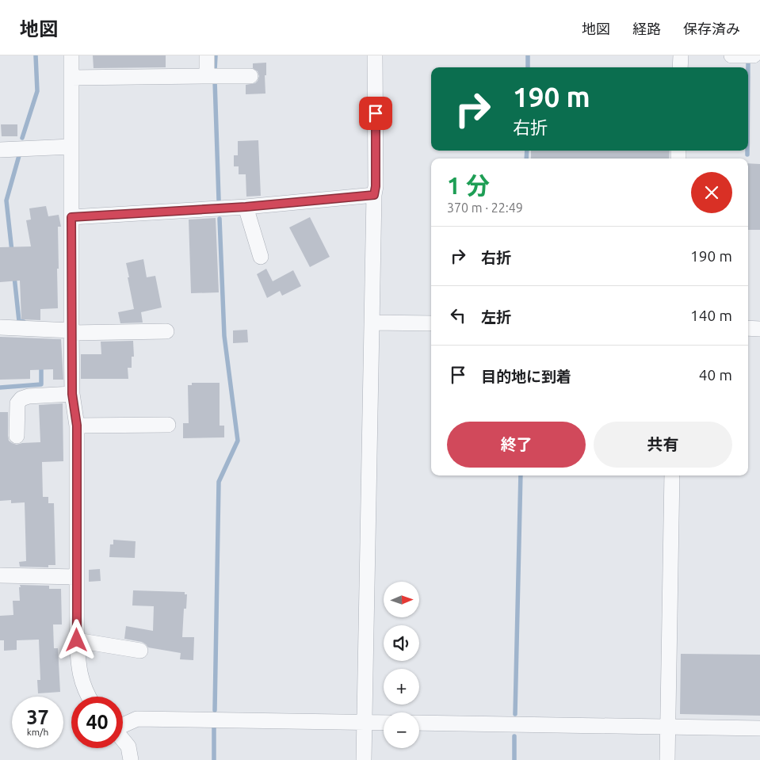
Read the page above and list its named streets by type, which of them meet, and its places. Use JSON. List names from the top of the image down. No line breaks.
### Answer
{"north":"right","page":{"header":"地図","nav":["地図","経路","保存済み"],"turn":["190 m","右折"],"heading":["1 分","370 m · 22:49"],"list":[{"name":"右折","value":"190 m"},{"name":"左折","value":"140 m"},{"name":"目的地に到着","value":"40 m"}],"buttons":["終了","共有"],"map_buttons":["+","−"],"speed":"37 km/h","limit":"40"}}
